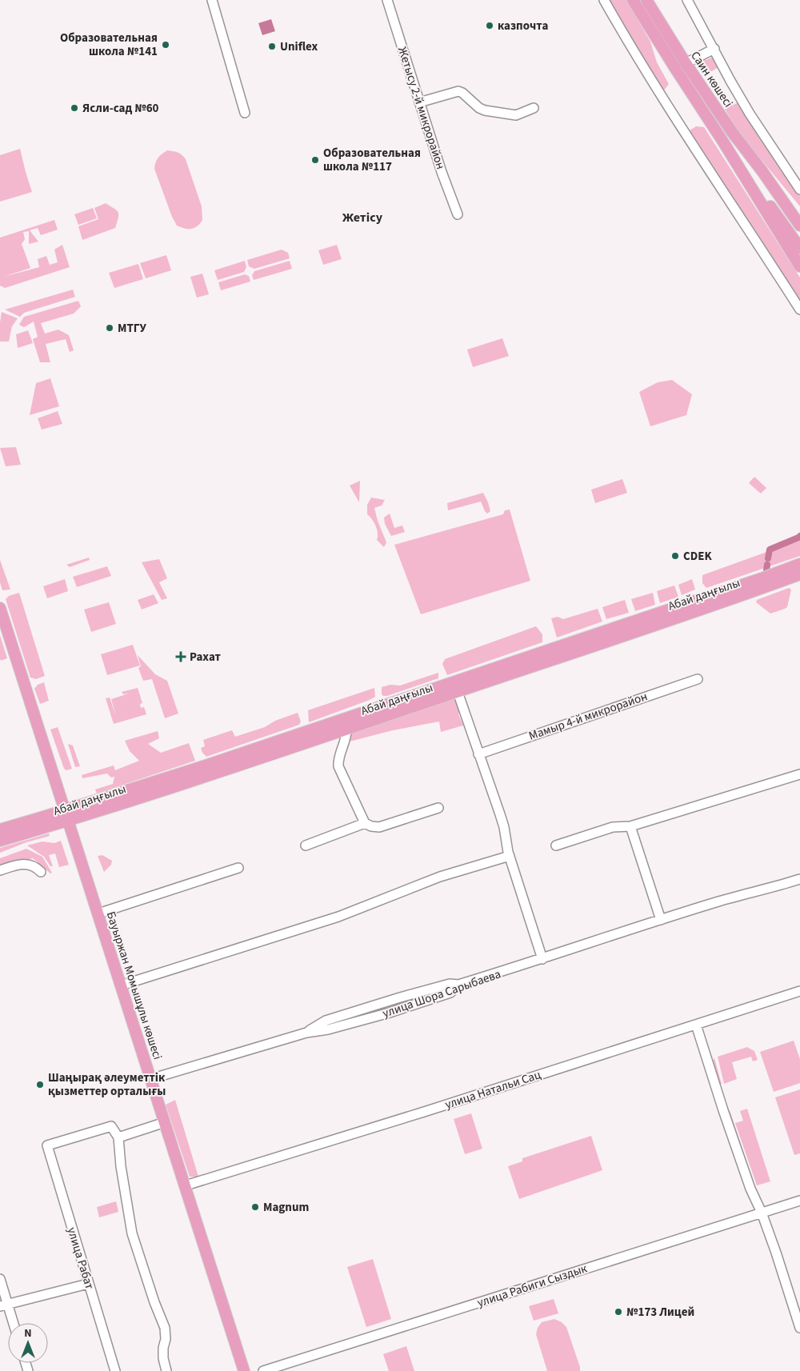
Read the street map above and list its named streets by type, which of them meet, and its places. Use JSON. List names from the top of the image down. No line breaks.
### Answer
{"streets":{"main road":["Саин көшесі","Абай даңғылы","Бауыржан Момышұлы көшесі"],"street":["Жетысу 2-й микрорайон","Мамыр 4-й микрорайон","улица Шора Сарыбаева","улица Натальи Сац","улица Рабат","улица Рабиги Сыздык"]},"crossings":[["Абай даңғылы","Бауыржан Момышұлы көшесі"],["Бауыржан Момышұлы көшесі","улица Шора Сарыбаева"],["Бауыржан Момышұлы көшесі","улица Натальи Сац"]],"districts":["Жетісу"],"places":{"other":["казпочта","Образовательная школа №141","Uniflex","Ясли-сад №60","Образовательная школа №117","МТГУ","CDEK","Шаңырақ әлеуметтік қызметтер орталығы","Magnum","№173 Лицей"],"health":["Рахат"]},"north":"top"}
